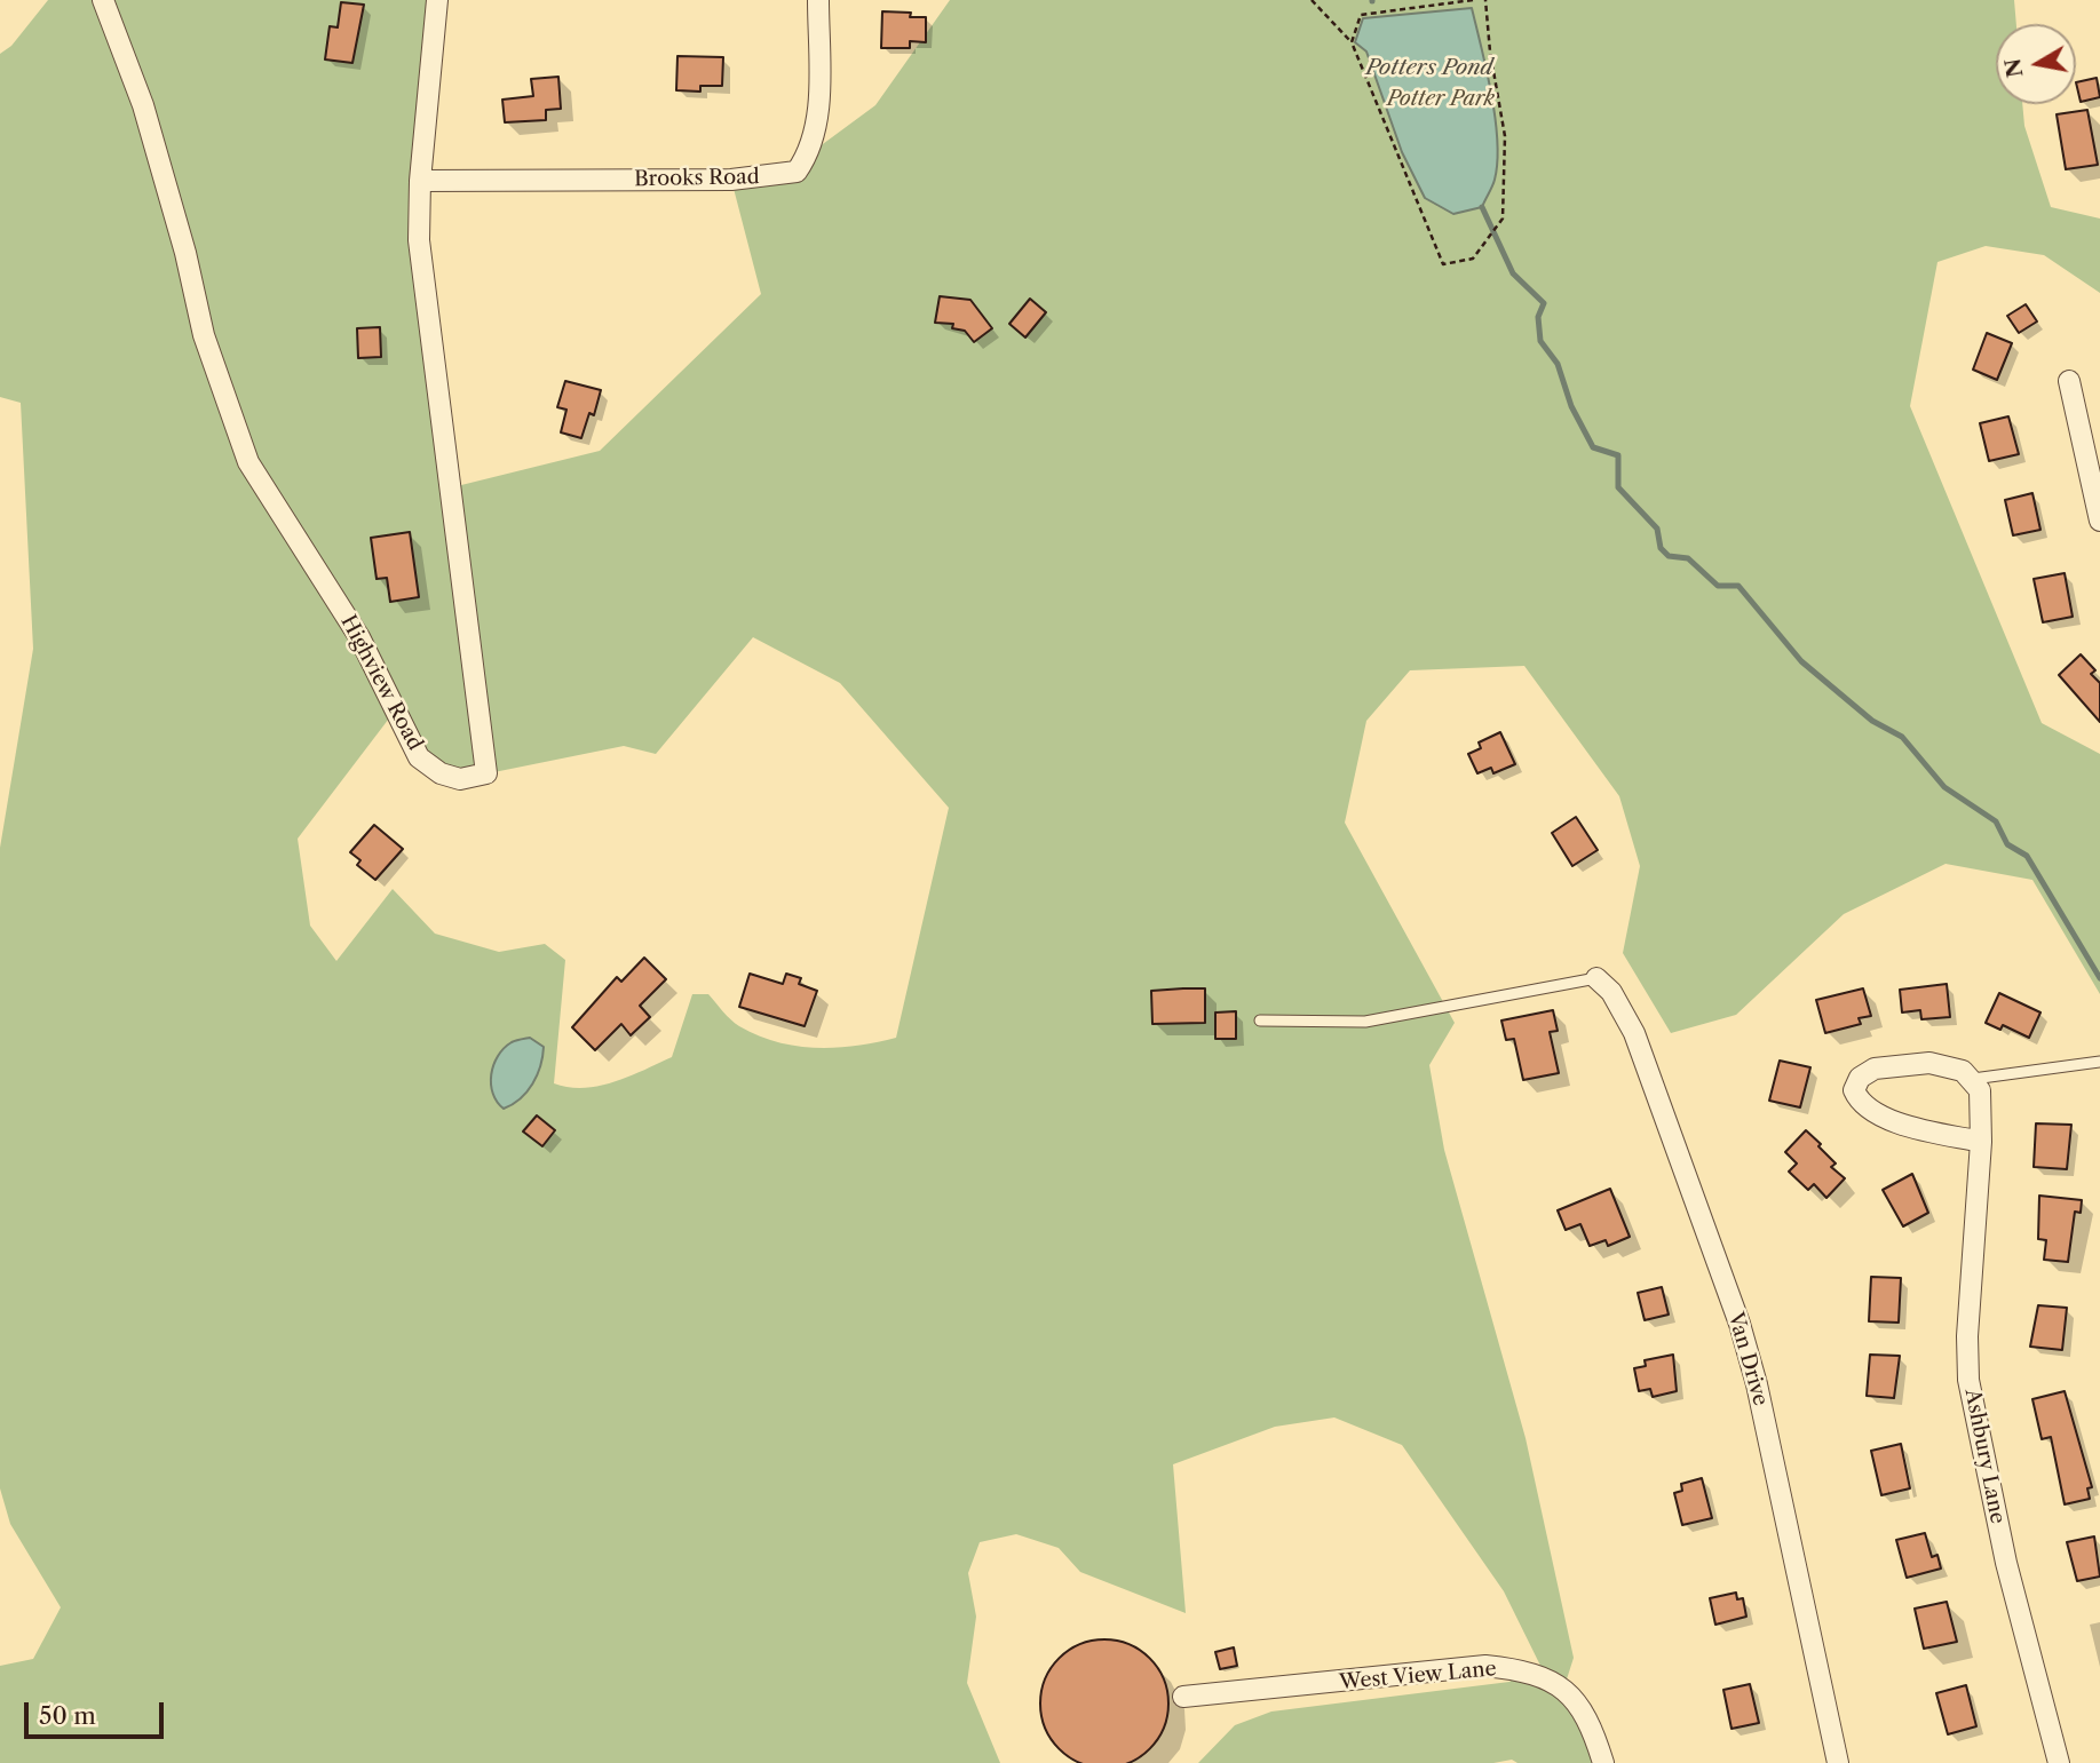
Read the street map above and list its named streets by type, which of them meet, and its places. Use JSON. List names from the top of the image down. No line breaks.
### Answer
{"streets":{"street":["Brooks Road","Highview Road","Van Drive","Ashbury Lane","West View Lane"]},"crossings":[["Brooks Road","Highview Road"]],"water":["Potters Pond"],"parks":["Potter Park"],"scale_bar":"50 m","north":"left"}
